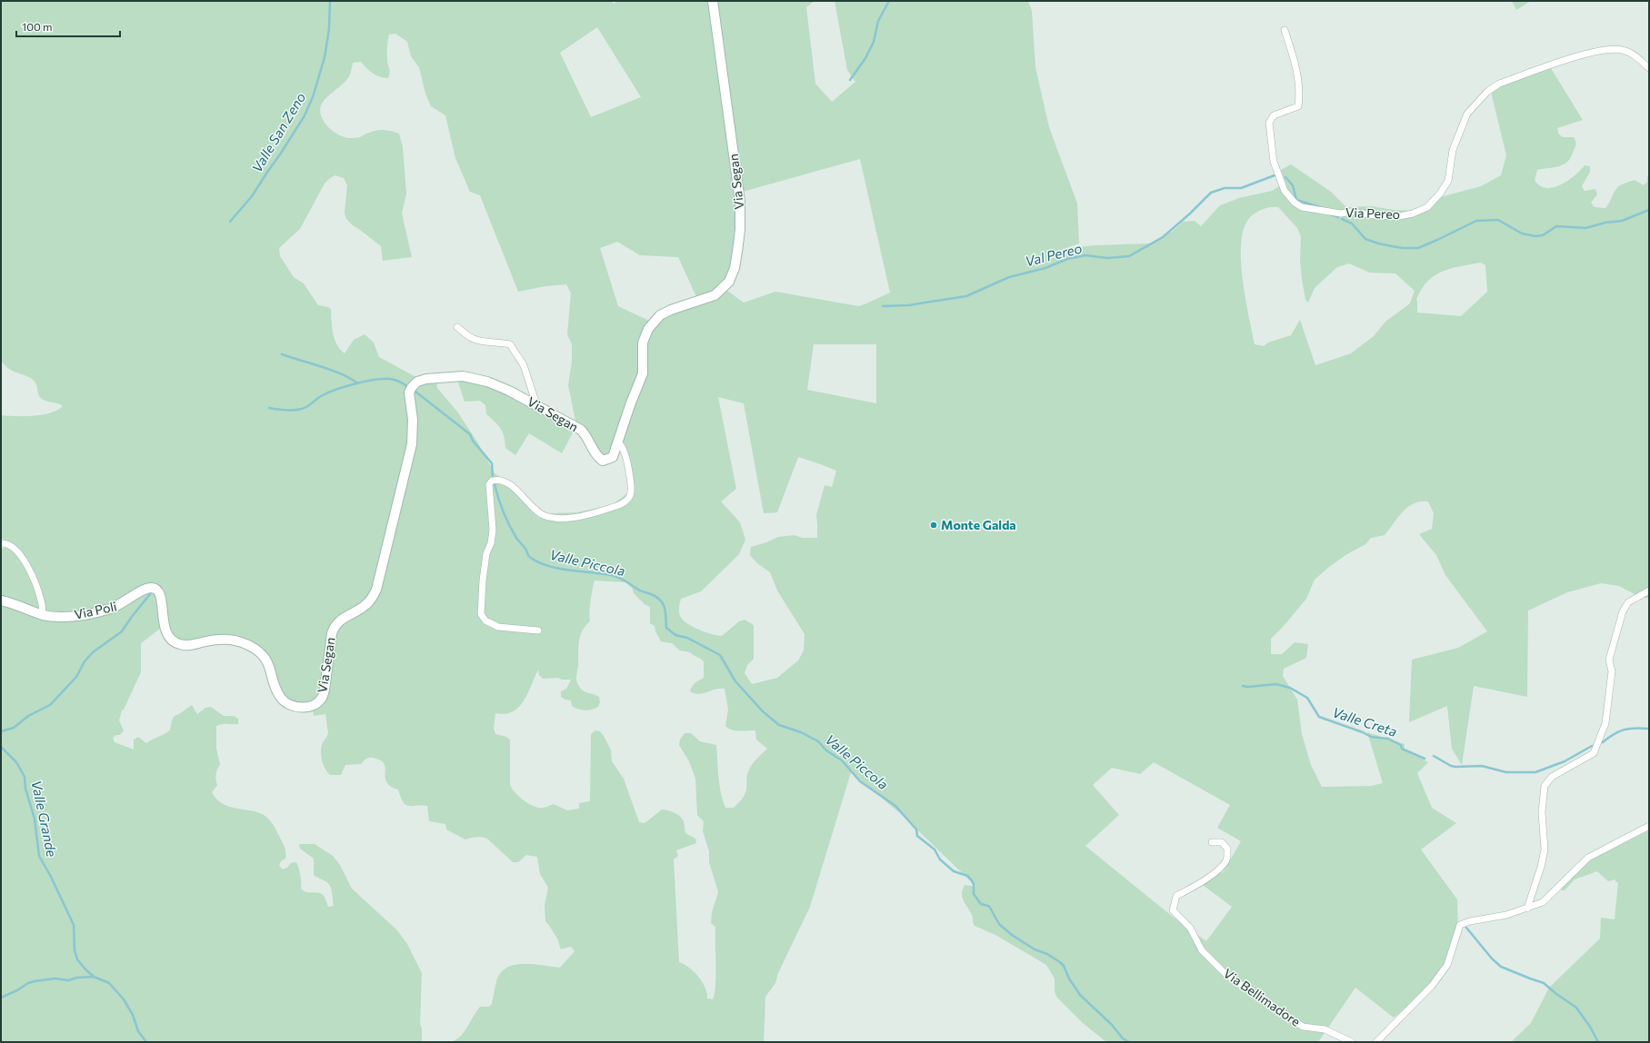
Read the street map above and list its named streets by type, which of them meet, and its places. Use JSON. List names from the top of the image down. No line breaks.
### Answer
{"streets":{"street":["Via Segan","Via Pereo","Via Poli","Via Bellimadore"]},"crossings":[["Via Segan","Via Poli"]],"water":["Valle San Zeno","Val Pereo","Valle Piccola","Valle Creta","Valle Grande"],"places":["Monte Galda"],"scale_bar":"100 m"}
